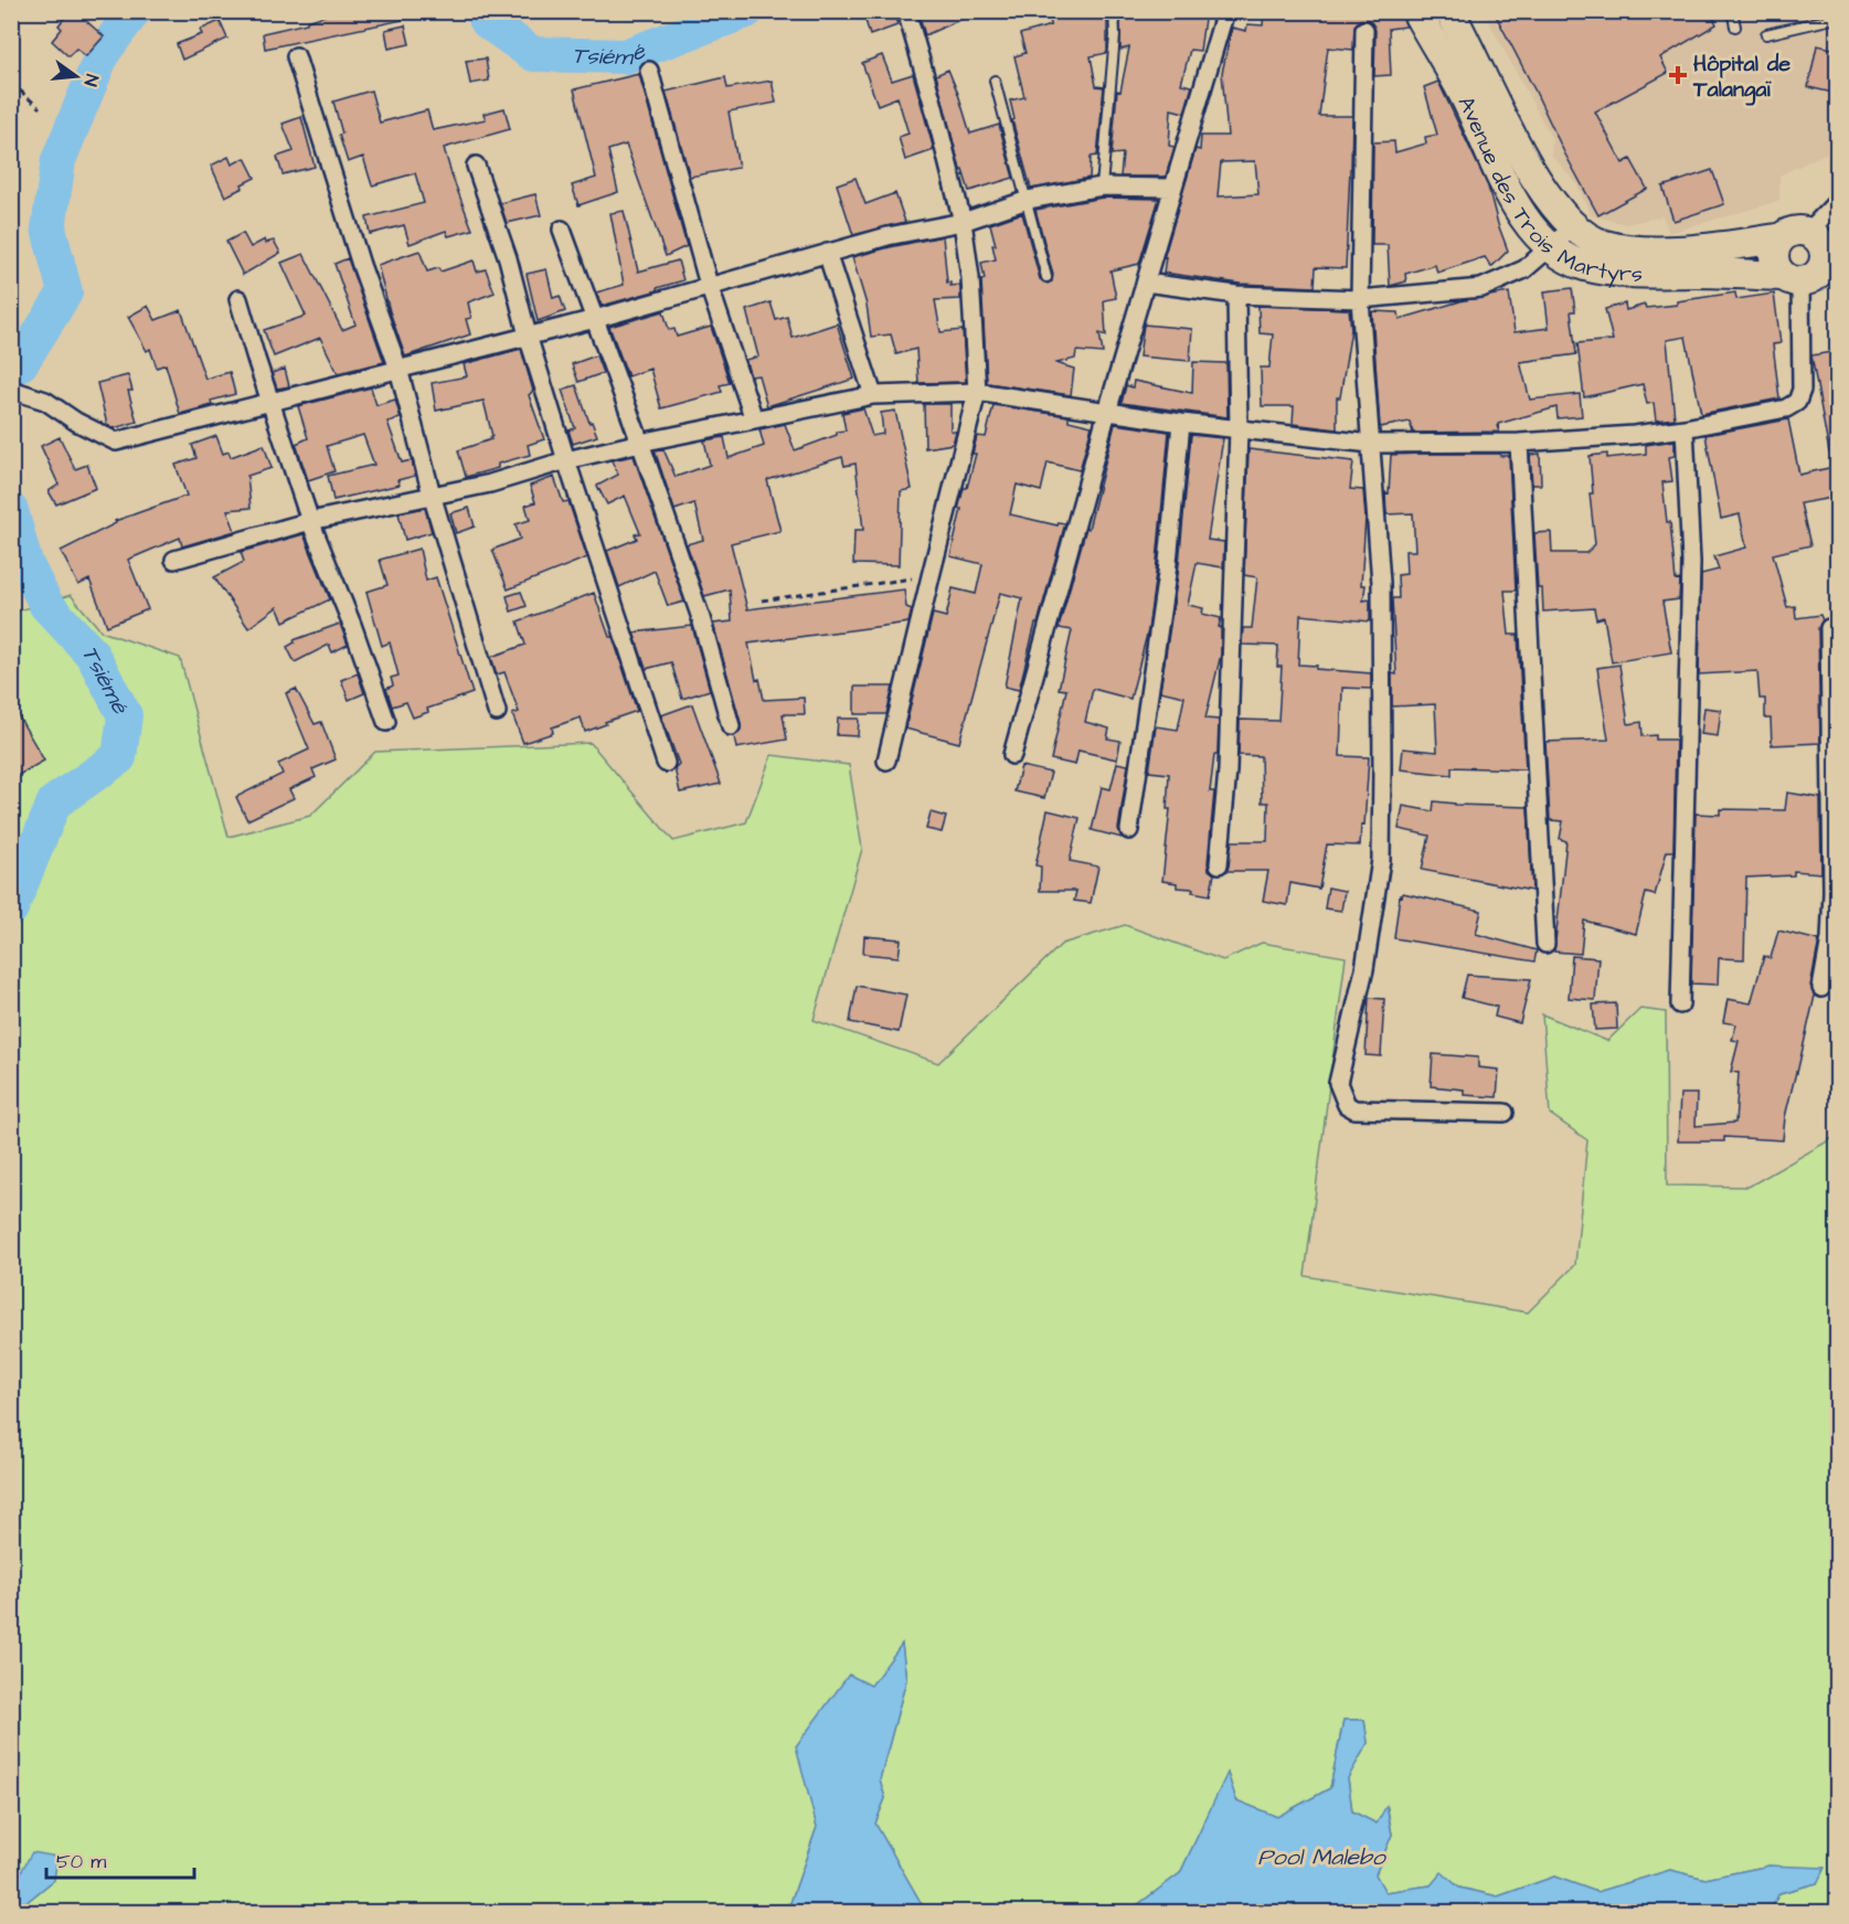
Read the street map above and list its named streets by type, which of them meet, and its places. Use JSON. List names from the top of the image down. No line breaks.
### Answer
{"streets":{"main road":["Avenue des Trois Martyrs"]},"water":["Tsiémé","Pool Malebo"],"places":{"health":["Hôpital de Talangaï"]},"scale_bar":"50 m","north":"right"}
